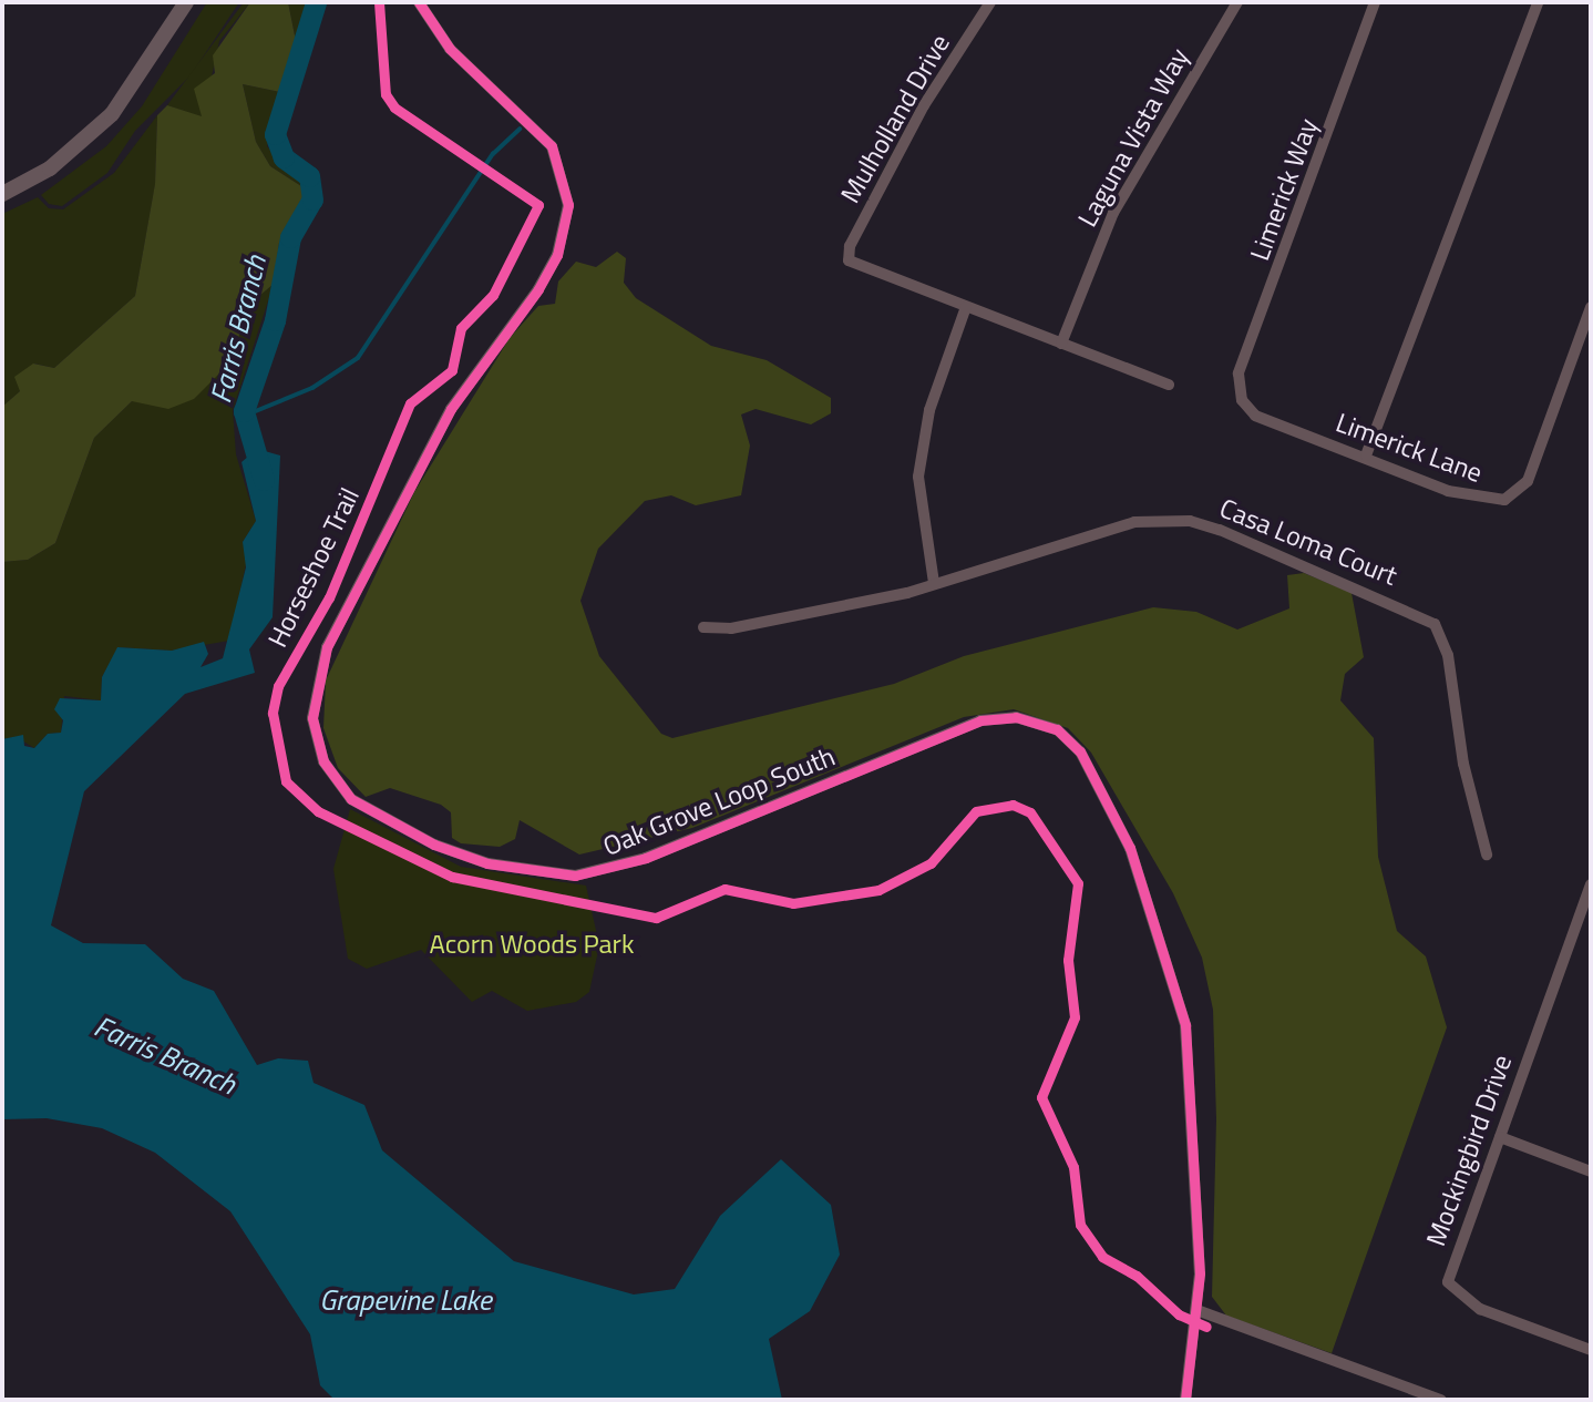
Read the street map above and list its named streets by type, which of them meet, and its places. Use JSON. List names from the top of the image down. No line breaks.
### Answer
{"streets":{"street":["Mulholland Drive","Laguna Vista Way","Limerick Way","Limerick Lane","Casa Loma Court","Oak Grove Loop South","Mockingbird Drive"],"cycle path":["Horseshoe Trail"]},"crossings":[["Limerick Way","Limerick Lane"]],"water":["Farris Branch","Grapevine Lake"],"parks":["Acorn Woods Park"]}
